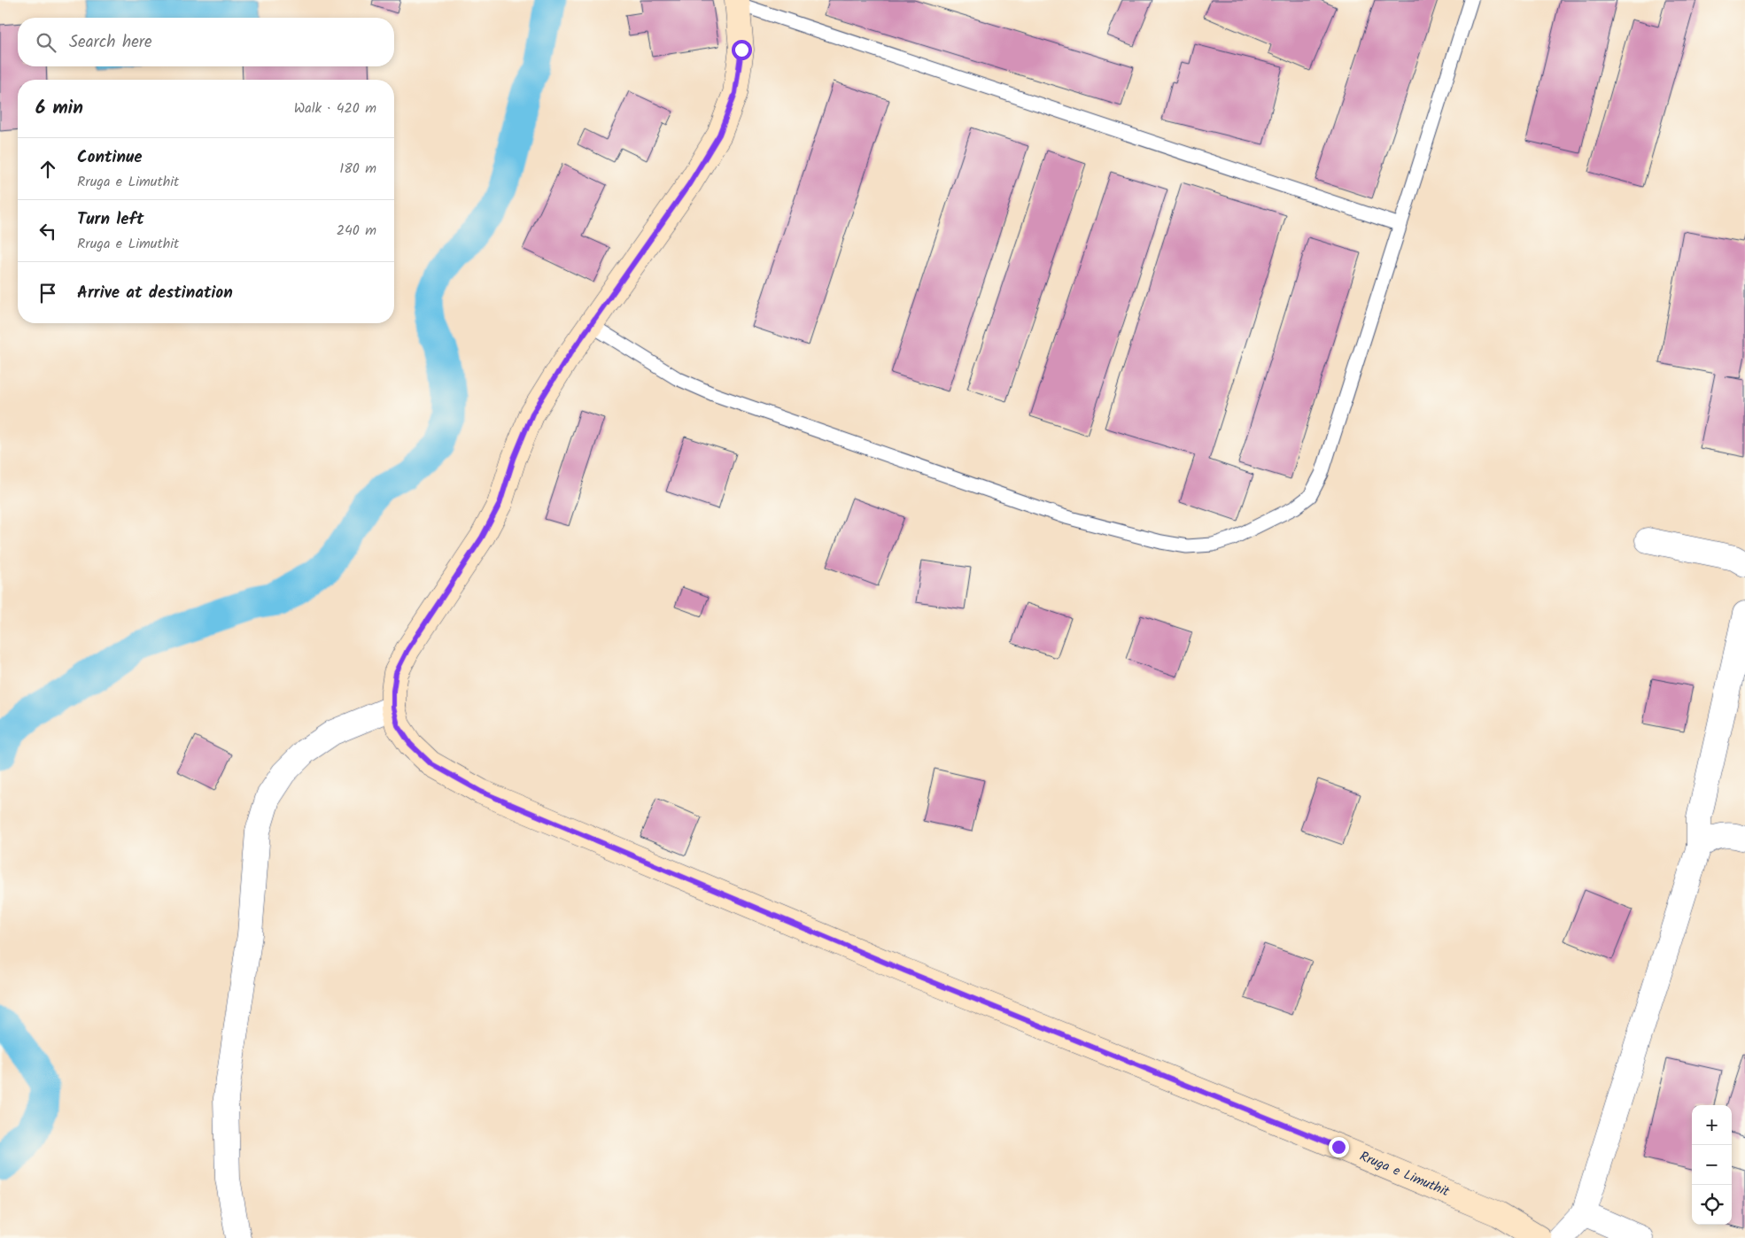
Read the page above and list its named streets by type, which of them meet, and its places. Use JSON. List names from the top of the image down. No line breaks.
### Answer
{"streets":{"street":["Rruga e Limuthit"]},"page":{"search":"Search here","heading":["6 min","Walk · 420 m"],"list":[["Continue","Rruga e Limuthit","180 m"],["Turn left","Rruga e Limuthit","240 m"],"Arrive at destination"],"map_buttons":["+","−"]}}
